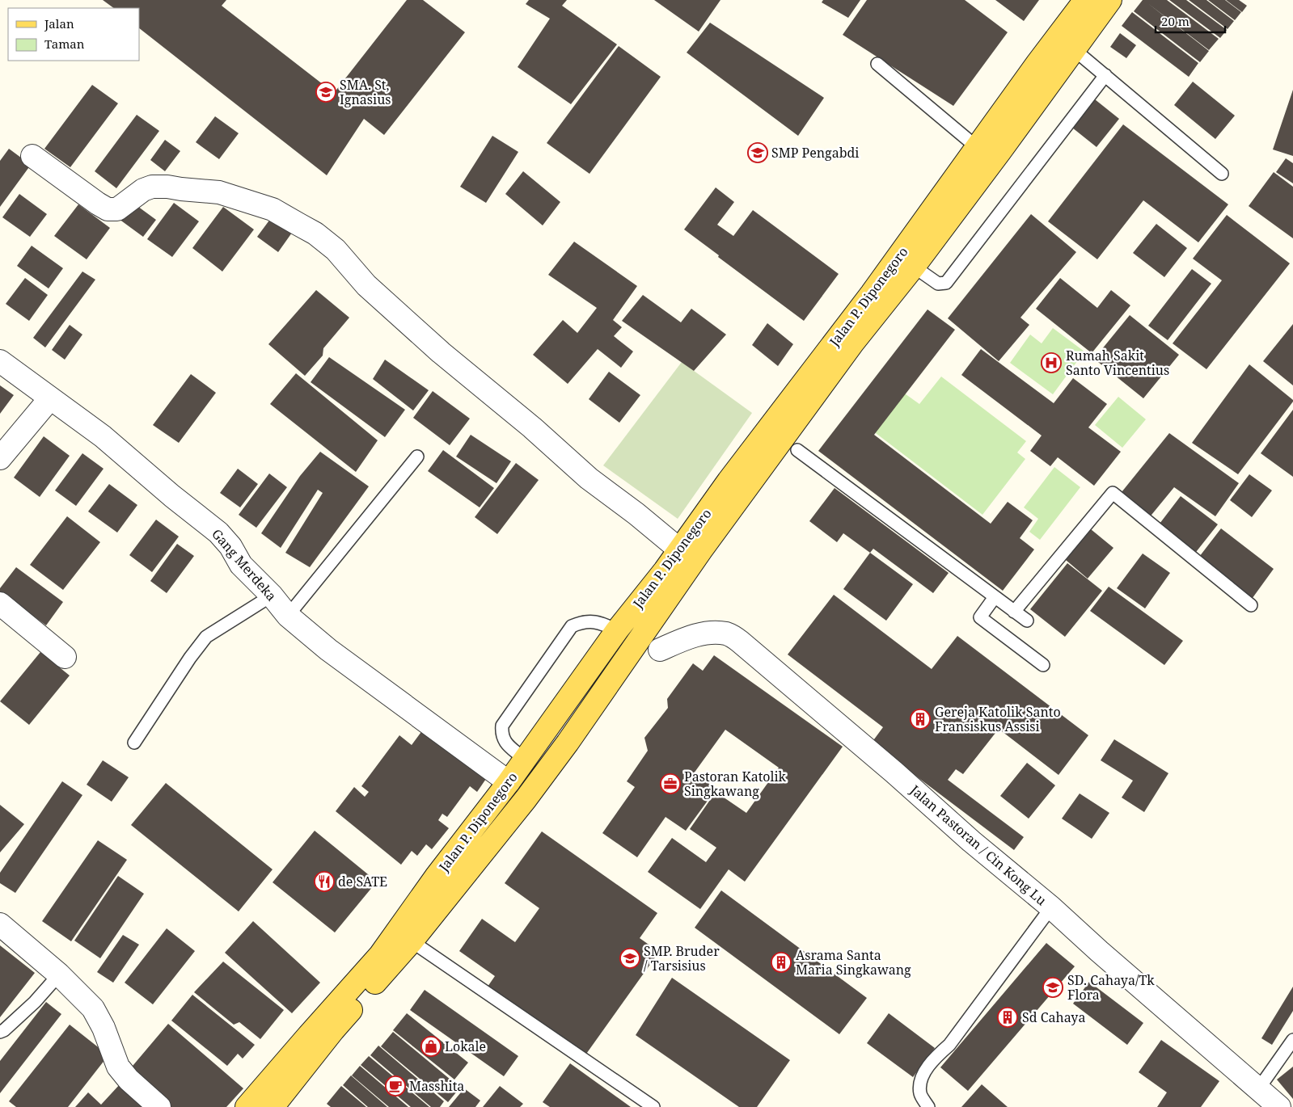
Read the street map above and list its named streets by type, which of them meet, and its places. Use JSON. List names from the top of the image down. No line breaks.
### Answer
{"streets":{"main road":["Jalan P. Diponegoro"],"street":["Gang Merdeka","Jalan Pastoran / Cin Kong Lu"]},"crossings":[["Jalan P. Diponegoro","Gang Merdeka"]],"places":{"school or university":["SMA. St, Ignasius","SMP Pengabdi","SMP. Bruder / Tarsisius","SD. Cahaya/Tk Flora"],"hospital":["Rumah Sakit Santo Vincentius"],"building":["Gereja Katolik Santo Fransiskus Assisi","Asrama Santa Maria Singkawang","Sd Cahaya"],"office":["Pastoran Katolik Singkawang"],"restaurant":["de SATE"],"shop":["Lokale"],"cafe":["Masshita"]},"legend":["Jalan","Taman"],"scale_bar":"20 m"}
